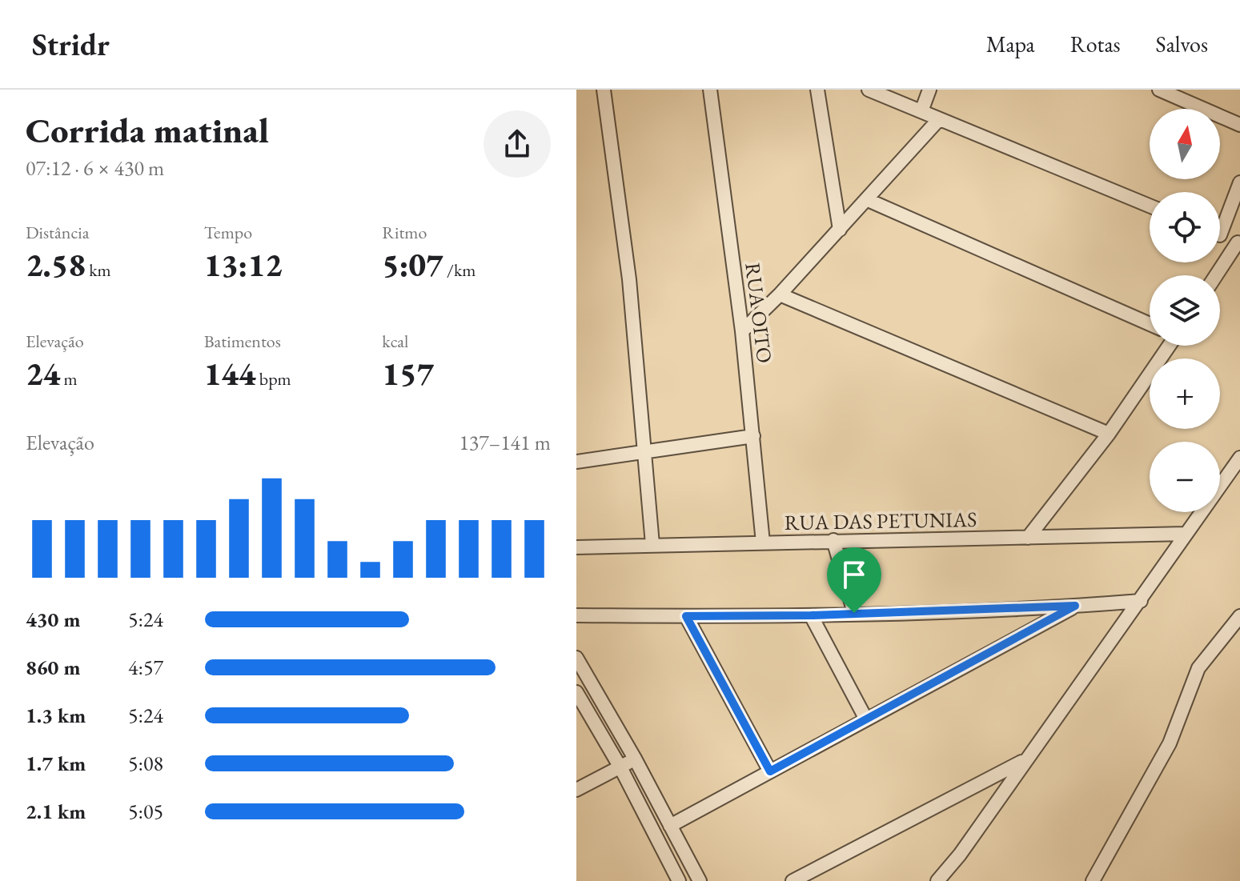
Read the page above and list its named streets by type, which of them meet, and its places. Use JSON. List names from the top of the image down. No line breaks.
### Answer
{"streets":{"street":["RUA OITO","RUA DAS PETUNIAS"]},"crossings":[["RUA OITO","RUA DAS PETUNIAS"]],"north":"top","page":{"header":"Stridr","nav":["Mapa","Rotas","Salvos"],"heading":["Corrida matinal","07:12 · 6 × 430 m"],"map_buttons":["+","−"],"stats":[["Distância","2.58 km"],["Tempo","13:12"],["Ritmo","5:07 /km"],["Elevação","24 m"],["Batimentos","144 bpm"],["kcal","157"]],"chart":["Elevação","137–141 m"],"list":[{"name":"430 m","note":"5:24"},{"name":"860 m","note":"4:57"},{"name":"1.3 km","note":"5:24"},{"name":"1.7 km","note":"5:08"},{"name":"2.1 km","note":"5:05"}]}}
